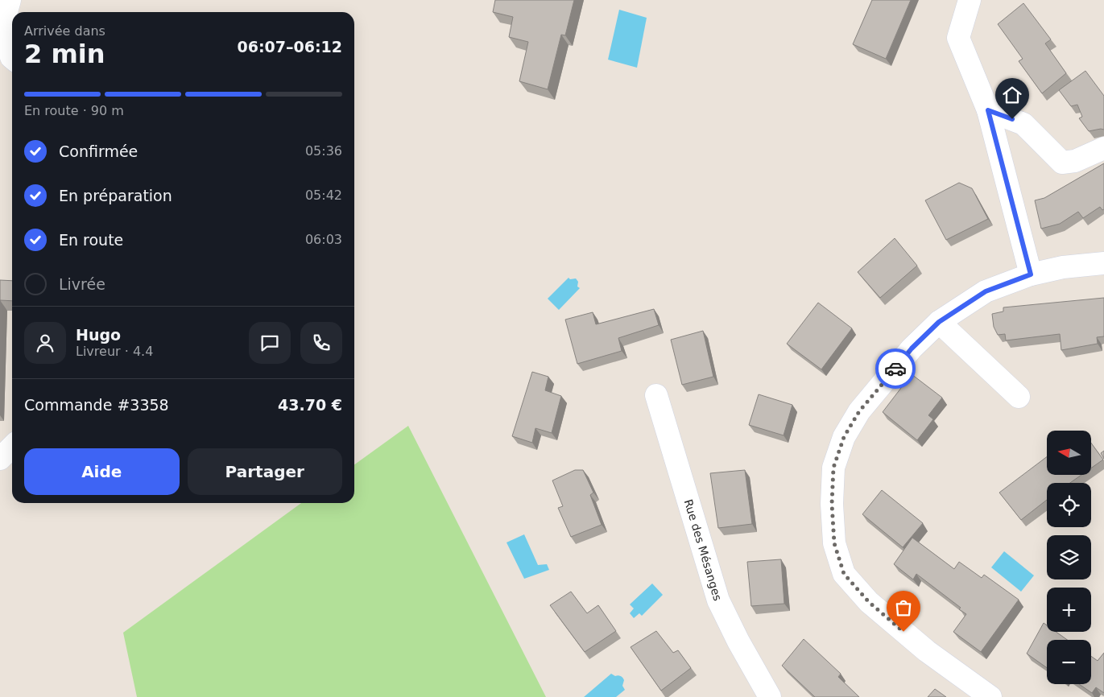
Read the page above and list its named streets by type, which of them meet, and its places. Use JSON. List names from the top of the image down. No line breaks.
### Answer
{"streets":{"street":["Rue des Mésanges"]},"north":"left","page":{"heading":["2 min","Arrivée dans","06:07–06:12"],"panel":["Hugo","Livreur · 4.4","Commande #3358","43.70 €"],"bar":"En route · 90 m","list":[["Confirmée","05:36"],["En préparation","05:42"],["En route","06:03"],"Livrée"],"map_buttons":["+","−"],"buttons":["Aide","Partager"]}}
